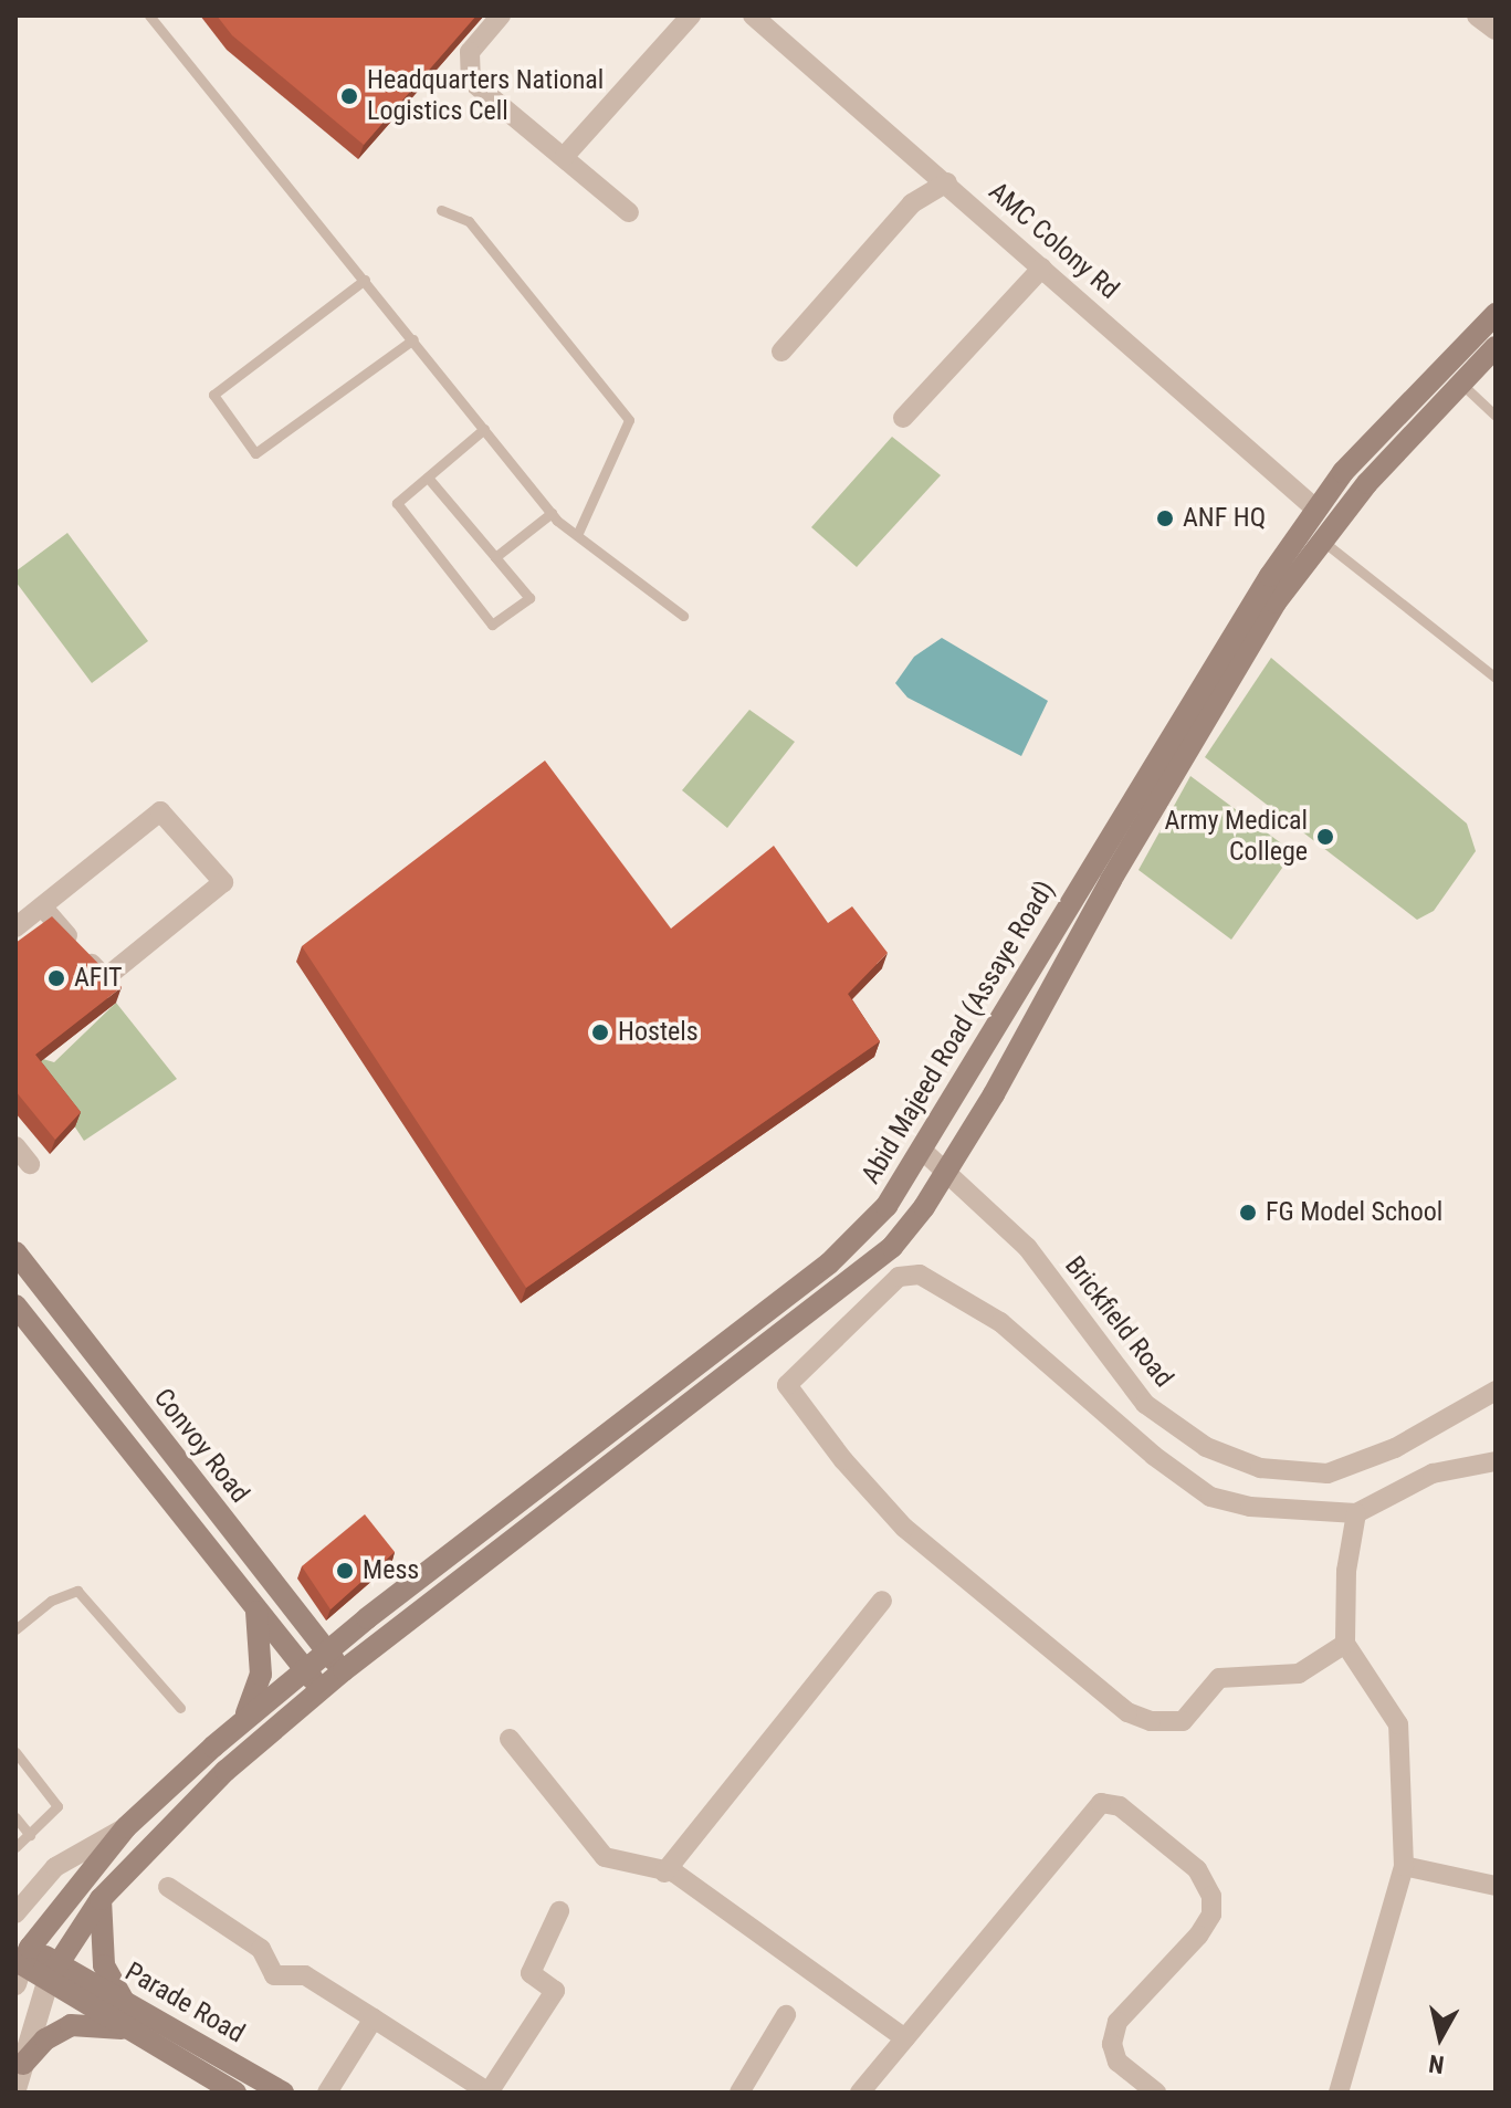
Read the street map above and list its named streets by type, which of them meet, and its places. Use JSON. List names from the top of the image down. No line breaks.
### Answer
{"streets":{"main road":["Abid Majeed Road (Assaye Road)","Convoy Road","Parade Road"],"street":["AMC Colony Rd","Brickfield Road"]},"crossings":[["AMC Colony Rd","Abid Majeed Road (Assaye Road)"],["Abid Majeed Road (Assaye Road)","Brickfield Road"],["Abid Majeed Road (Assaye Road)","Convoy Road"],["Abid Majeed Road (Assaye Road)","Parade Road"]],"places":["Headquarters National Logistics Cell","ANF HQ","Army Medical College","AFIT","Hostels","FG Model School","Mess"],"north":"bottom"}
